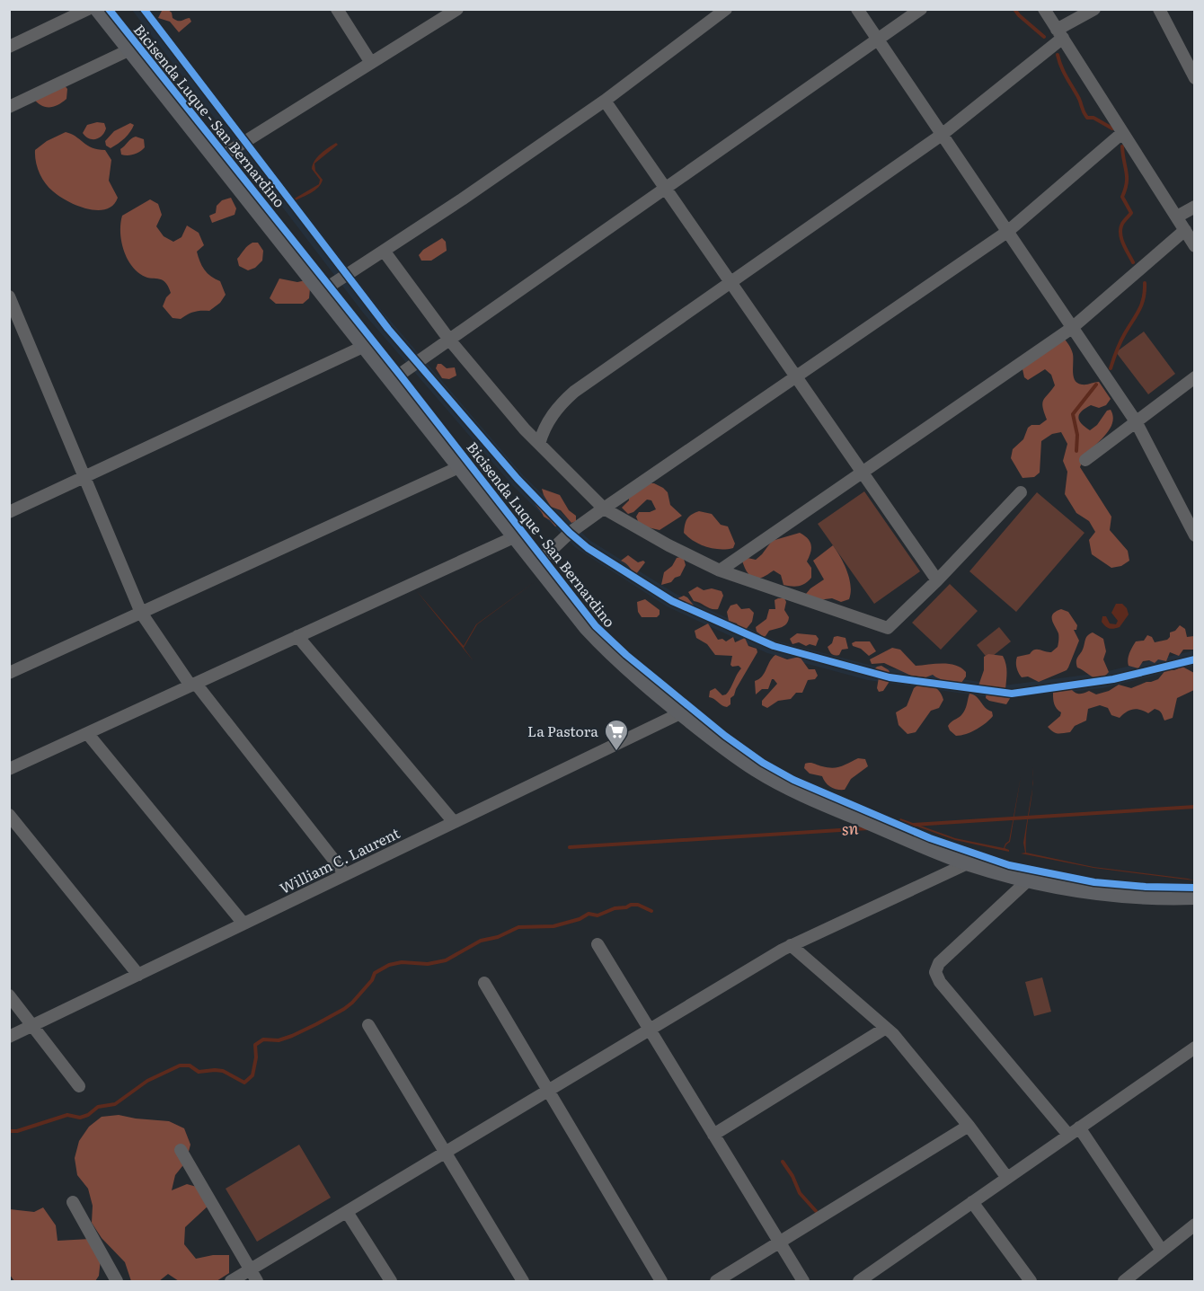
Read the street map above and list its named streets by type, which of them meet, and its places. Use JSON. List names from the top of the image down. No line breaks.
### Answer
{"streets":{"street":["William C. Laurent"],"cycle path":["Bicisenda Luque - San Bernardino"]},"water":["sn"],"places":{"supermarket":["La Pastora"]}}
